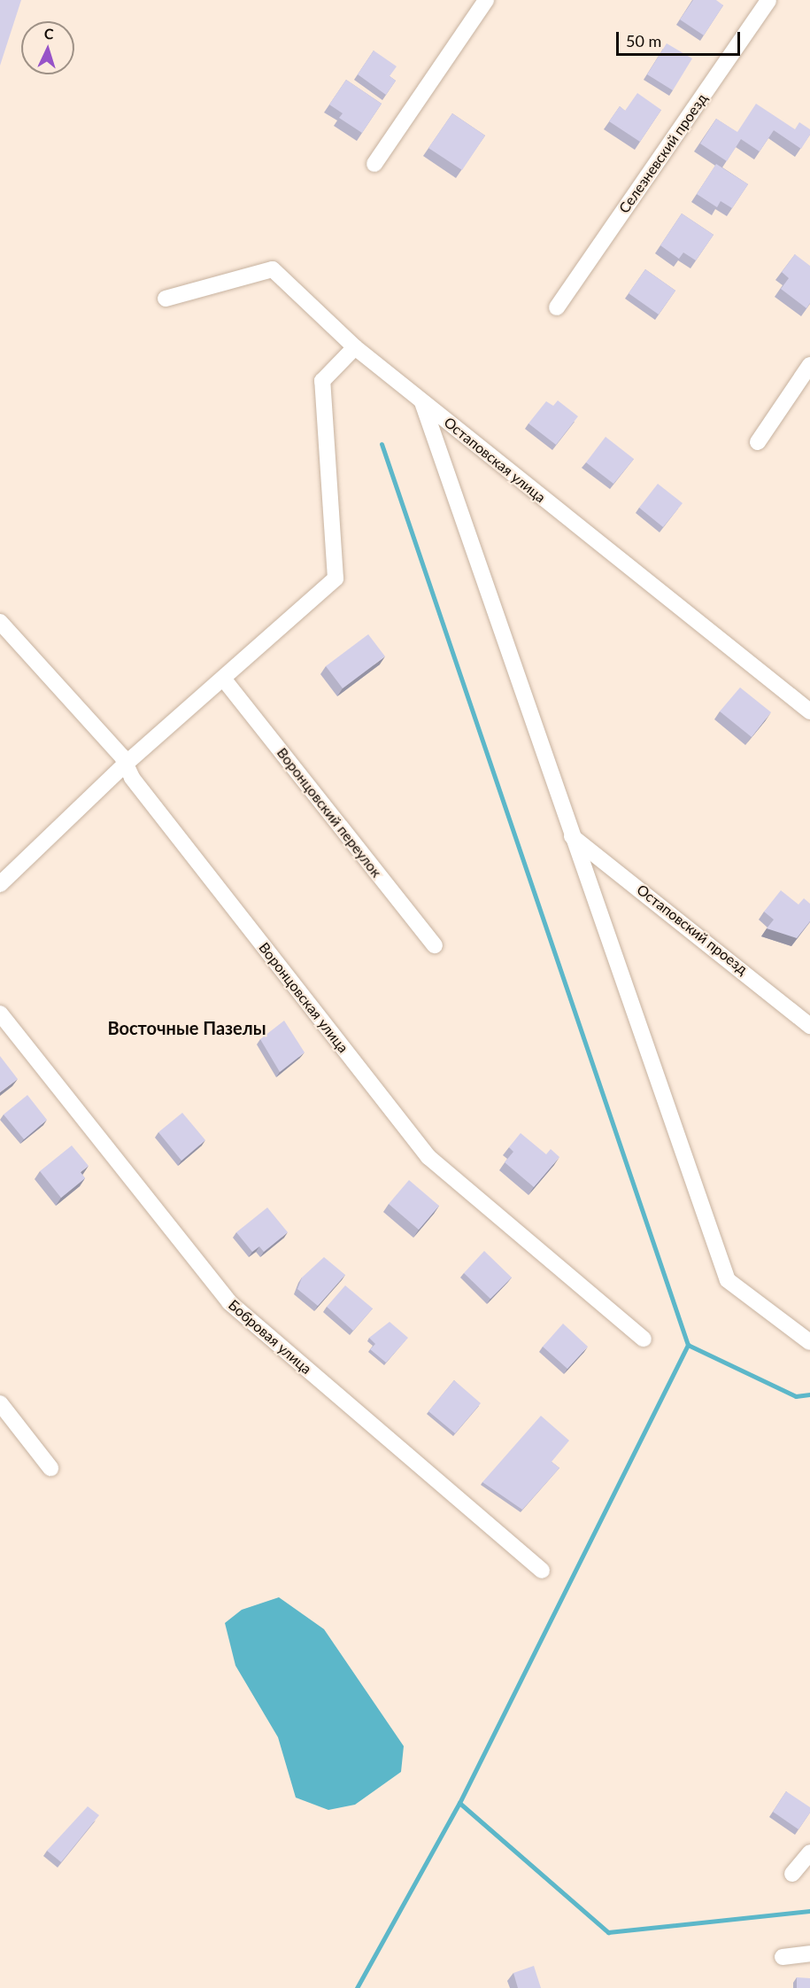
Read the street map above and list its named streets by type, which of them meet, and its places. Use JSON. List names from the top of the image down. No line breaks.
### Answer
{"streets":{"street":["Селезневский проезд","Остаповская улица","Воронцовский переулок","Остаповский проезд","Воронцовская улица","Бобровая улица"]},"districts":["Восточные Пазелы"],"scale_bar":"50 m","north":"top"}
